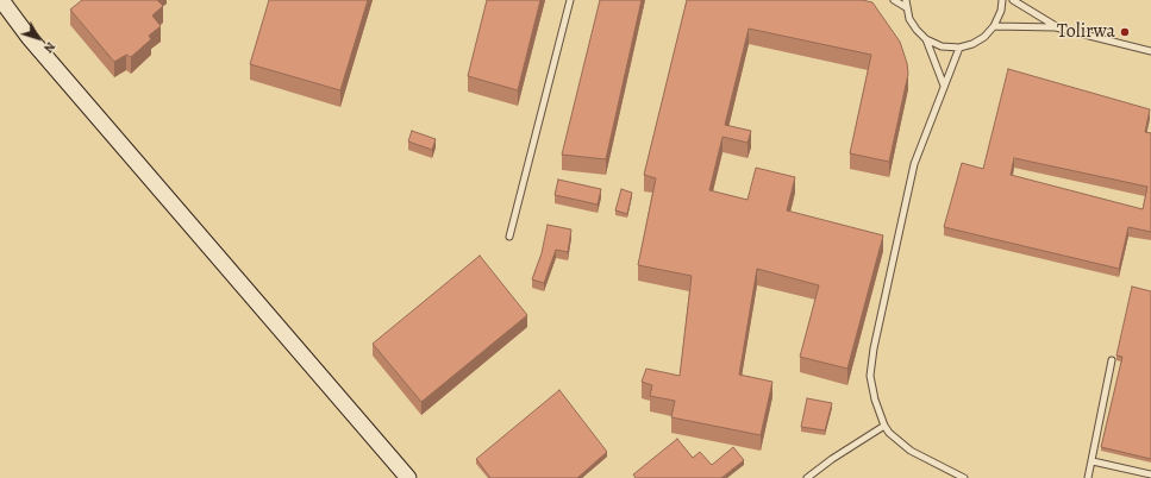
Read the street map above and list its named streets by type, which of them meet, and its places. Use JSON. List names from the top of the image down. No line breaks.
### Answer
{"places":["Tolirwa"],"north":"bottom right"}
